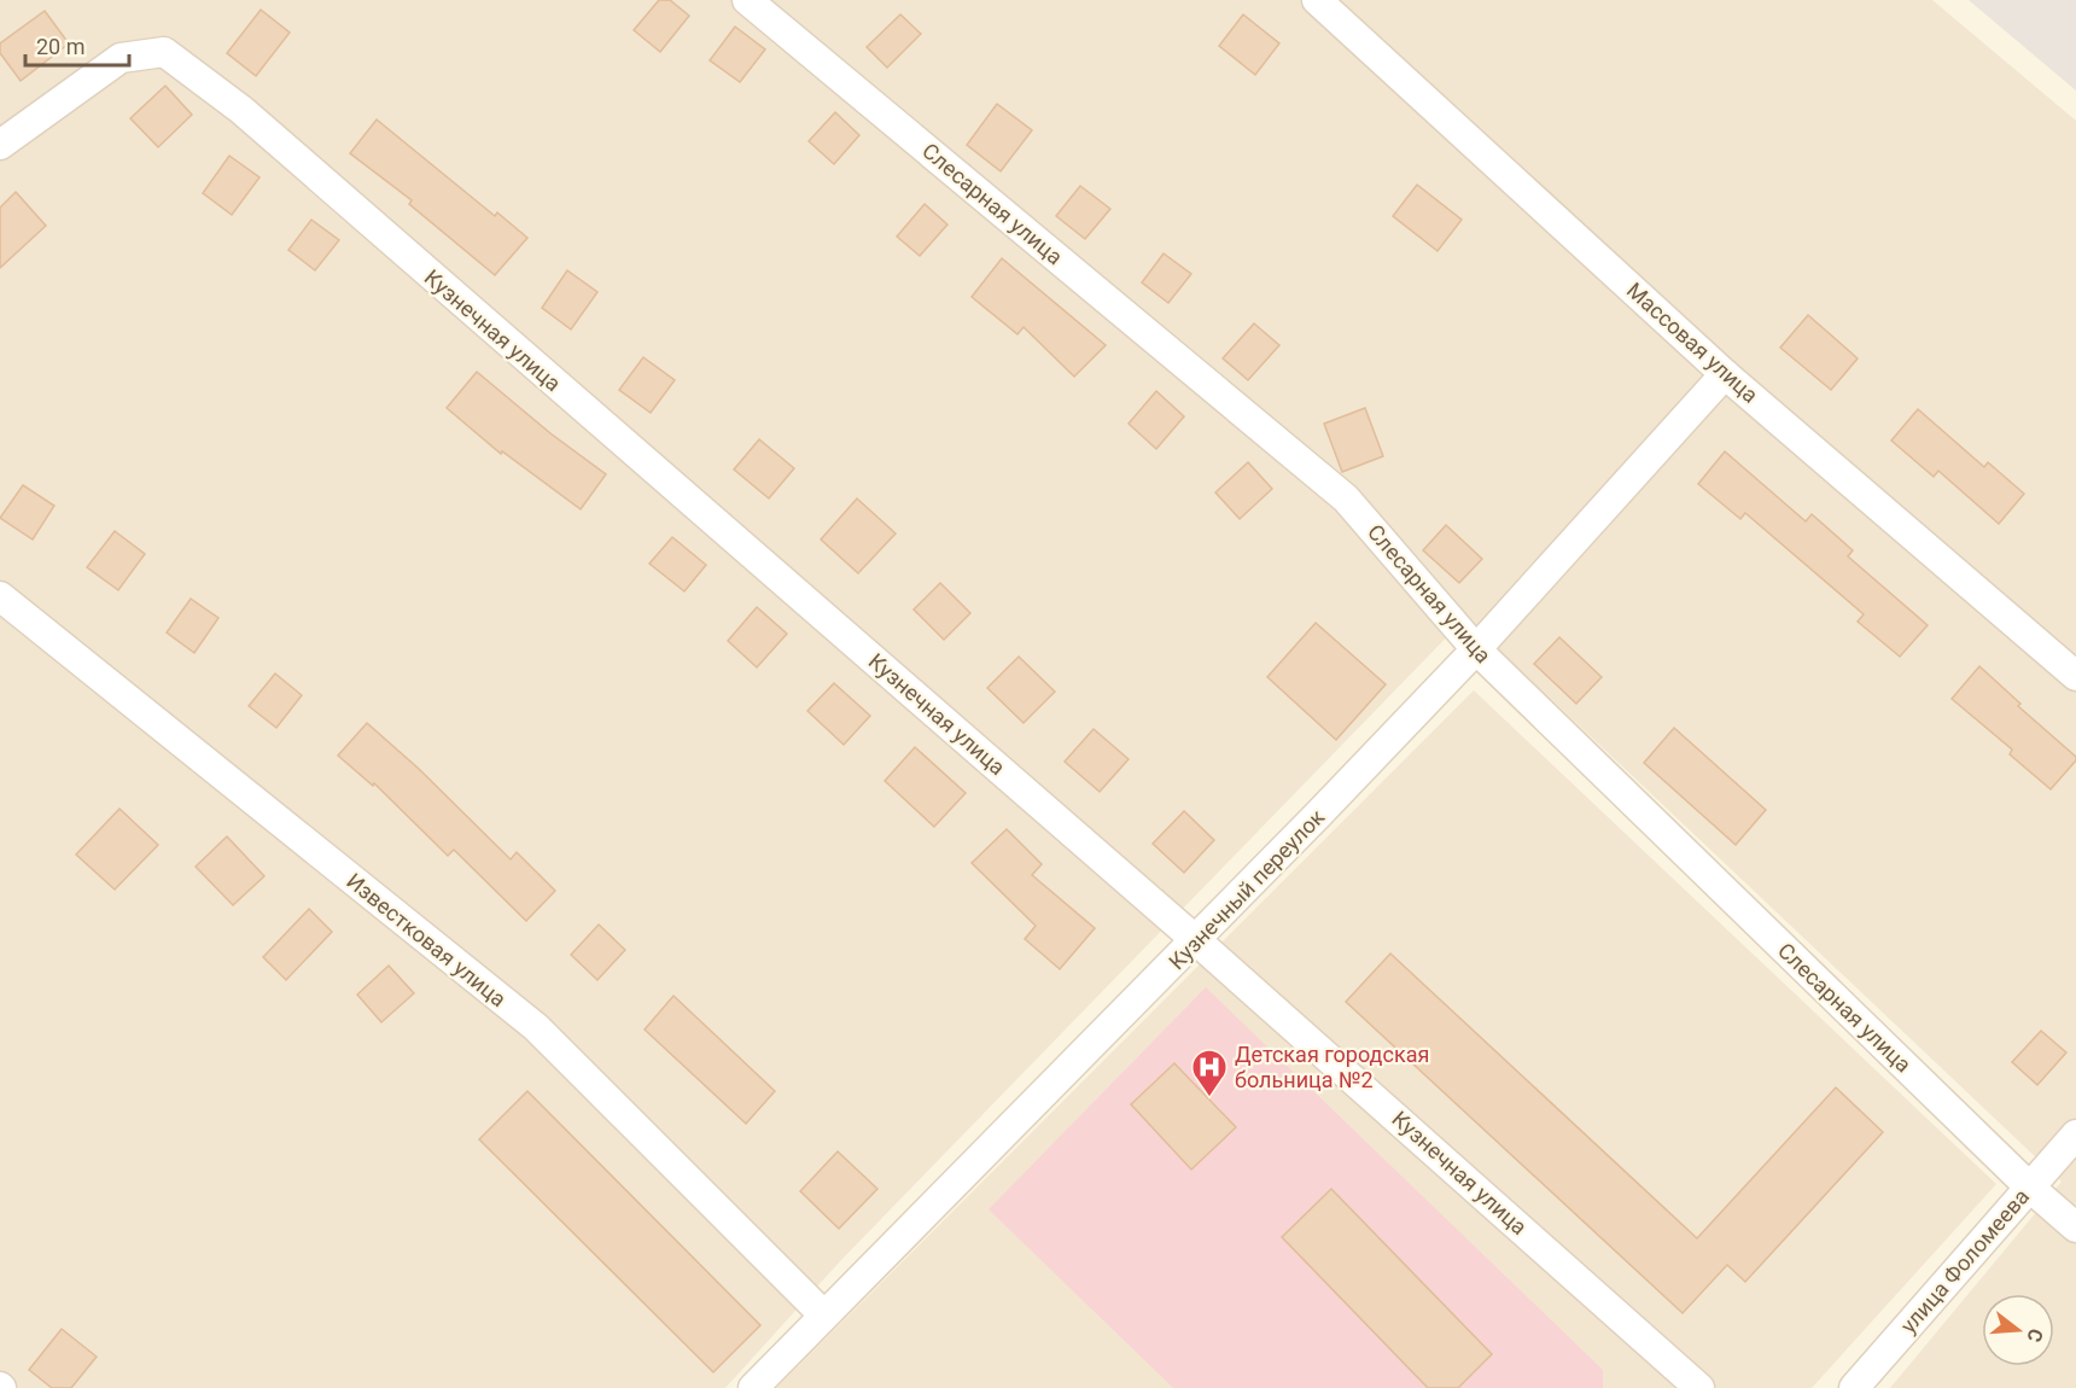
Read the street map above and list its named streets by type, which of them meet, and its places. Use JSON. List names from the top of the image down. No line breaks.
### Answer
{"streets":{"street":["Слесарная улица","Кузнечная улица","Массовая улица","Кузнечный переулок","Известковая улица","улица Фоломеева"]},"crossings":[["Слесарная улица","Кузнечный переулок"],["Слесарная улица","улица Фоломеева"],["Кузнечная улица","Кузнечный переулок"],["Массовая улица","Кузнечный переулок"],["Кузнечный переулок","Известковая улица"]],"places":{"hospital":["Детская городская больница №2"]},"scale_bar":"20 m","north":"right"}
